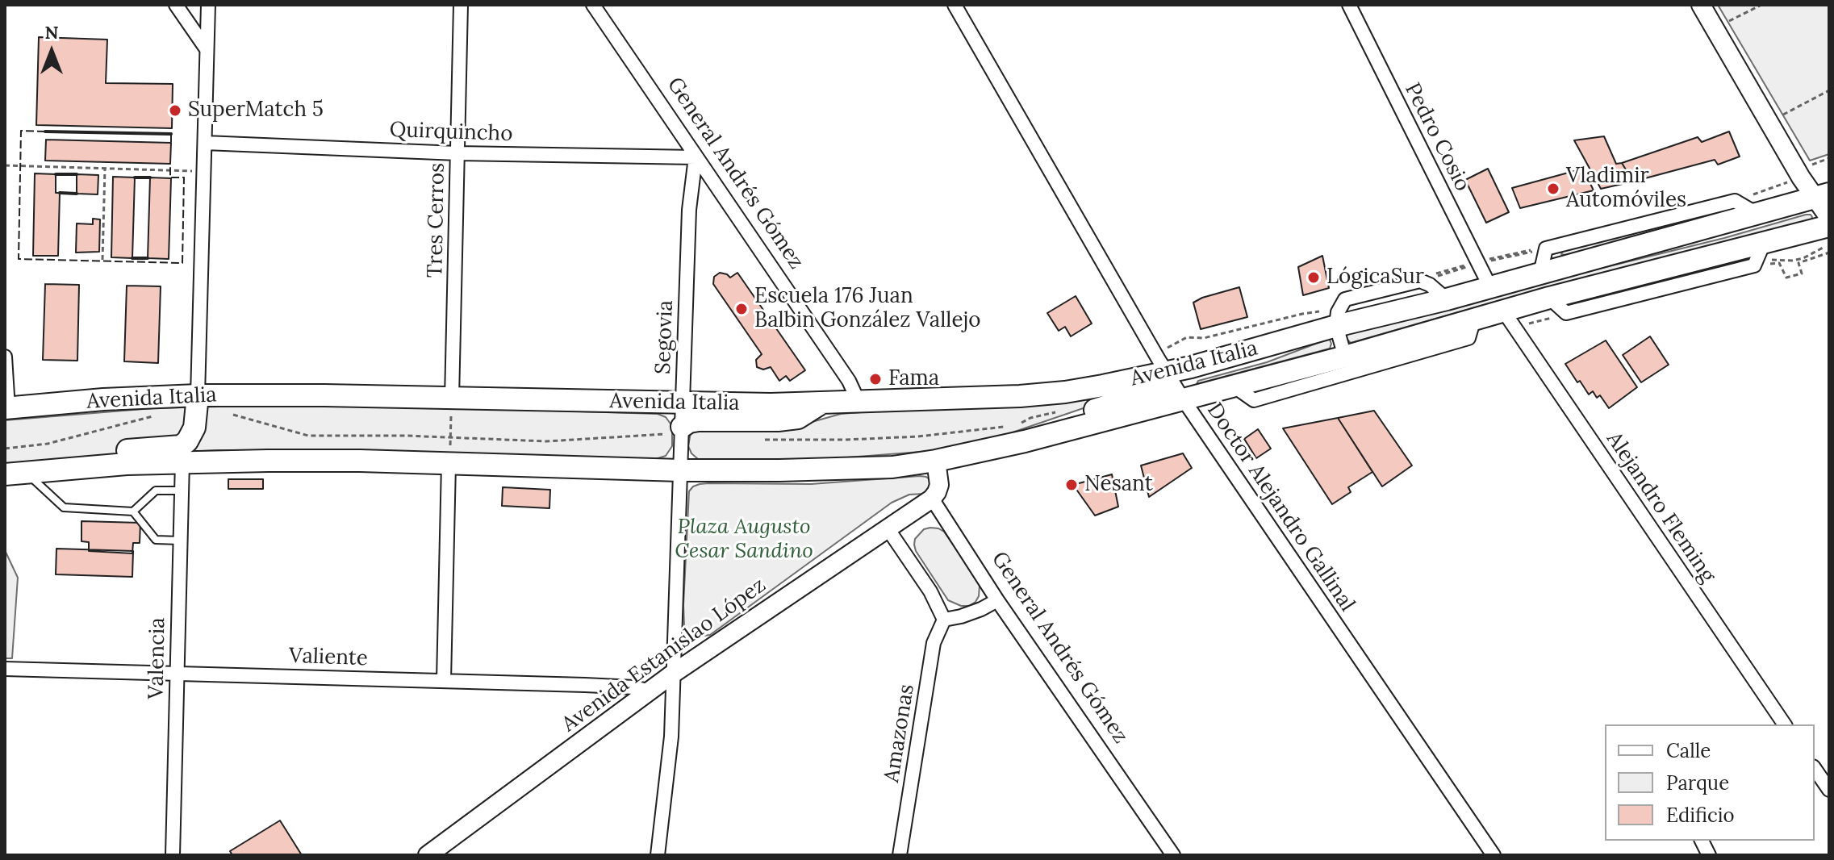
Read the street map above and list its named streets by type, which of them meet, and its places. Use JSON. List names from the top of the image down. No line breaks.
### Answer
{"streets":{"main road":["Avenida Italia"],"street":["Quirquincho","Pedro Cosio","General Andrés Gómez","Tres Cerros","Segovia","Doctor Alejandro Gallinal","Alejandro Fleming","Avenida Estanislao López","Valiente","Valencia","Amazonas"]},"crossings":[["Quirquincho","General Andrés Gómez"],["Quirquincho","Tres Cerros"],["Quirquincho","Segovia"],["Pedro Cosio","Avenida Italia"],["General Andrés Gómez","Segovia"],["General Andrés Gómez","Avenida Italia"],["General Andrés Gómez","Avenida Estanislao López"],["Tres Cerros","Avenida Italia"],["Segovia","Avenida Italia"],["Segovia","Avenida Estanislao López"],["Avenida Italia","Doctor Alejandro Gallinal"],["Avenida Italia","Alejandro Fleming"],["Avenida Italia","Valencia"],["Avenida Estanislao López","Valiente"],["Valiente","Valencia"]],"parks":["Plaza Augusto Cesar Sandino"],"places":["SuperMatch 5","Vladimir Automóviles","LógicaSur","Escuela 176 Juan Balbin González Vallejo","Fama","Nesant"],"legend":["Calle","Parque","Edificio"],"north":"top"}
